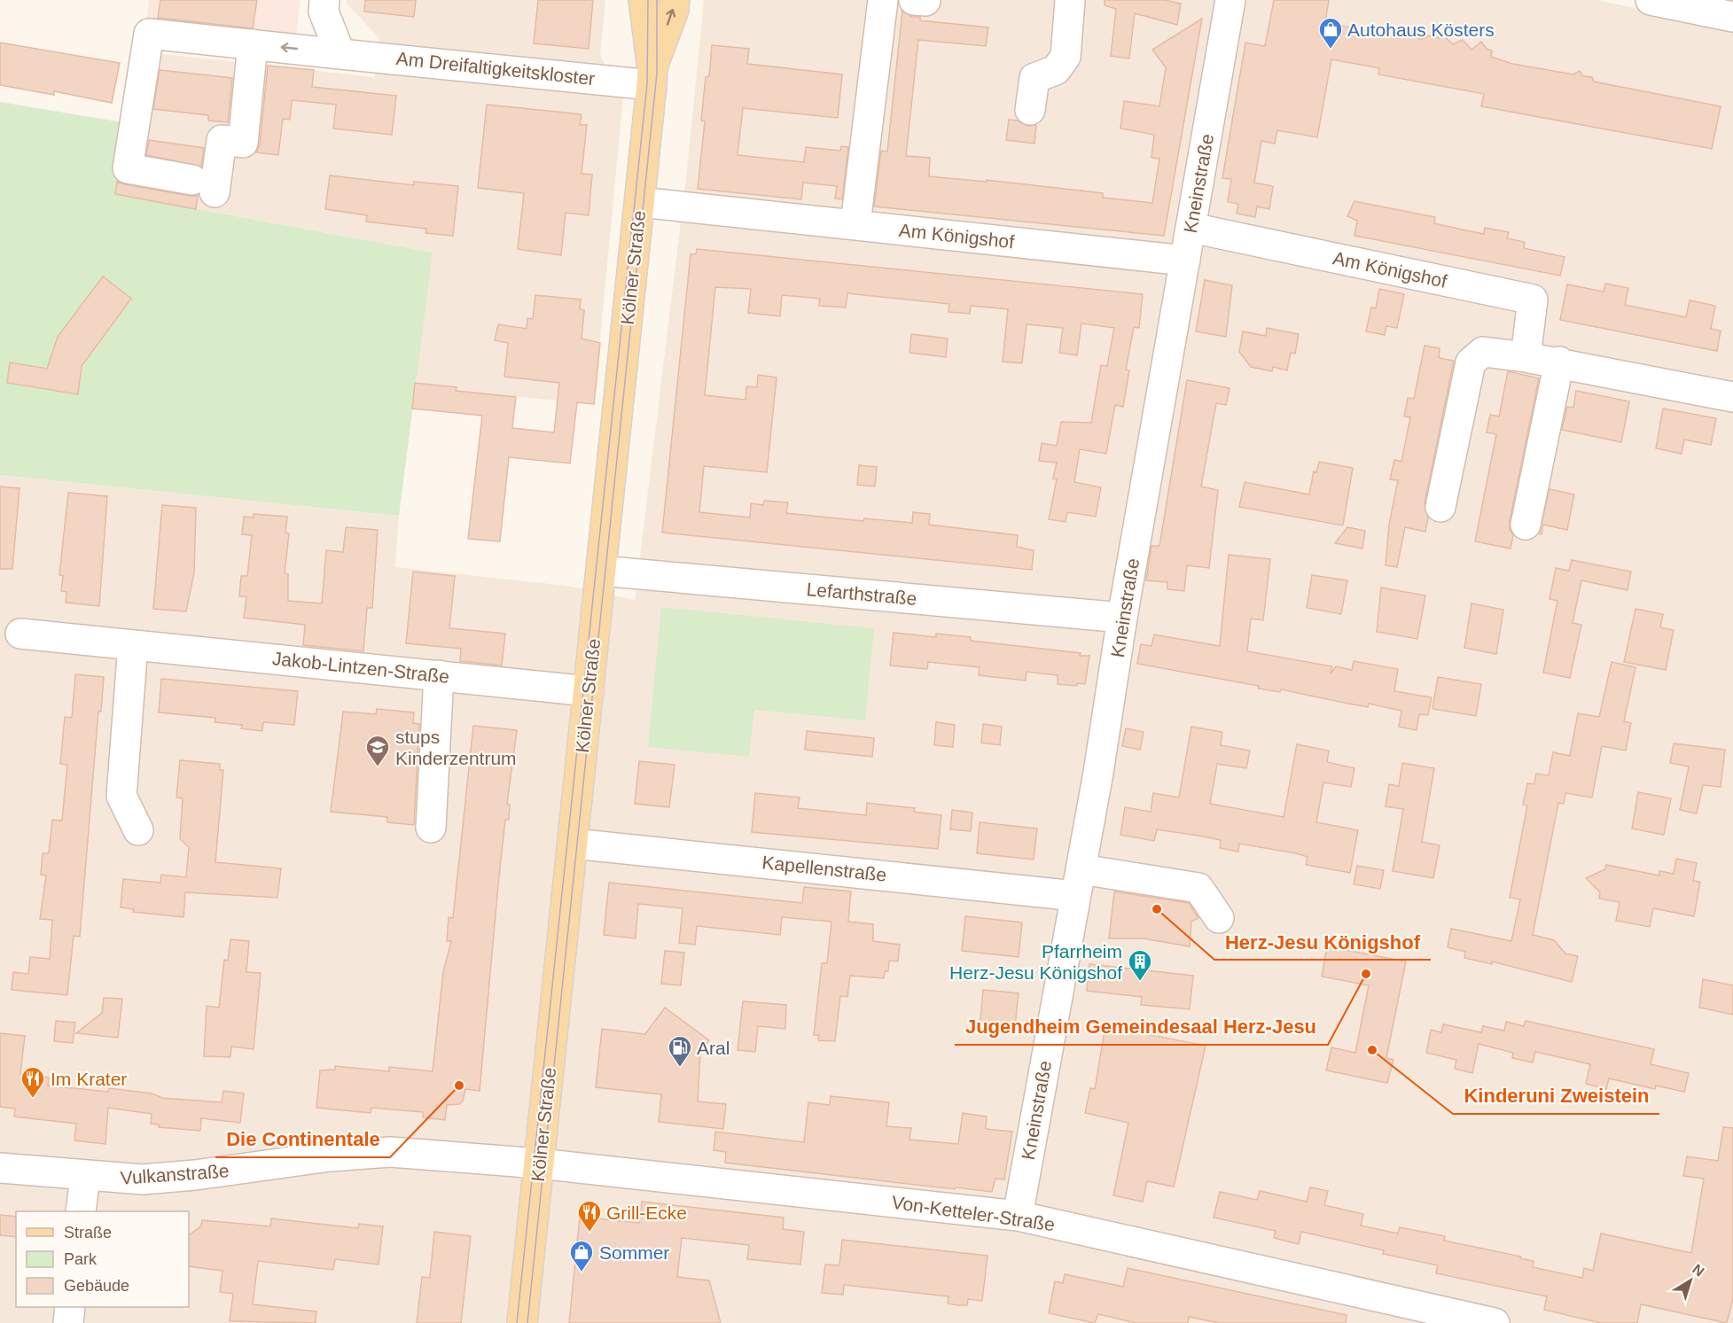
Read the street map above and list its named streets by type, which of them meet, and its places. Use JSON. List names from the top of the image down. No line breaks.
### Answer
{"streets":{"main road":["Kölner Straße"],"street":["Am Dreifaltigkeitskloster","Kneinstraße","Am Königshof","Lefarthstraße","Jakob-Lintzen-Straße","Kapellenstraße","Vulkanstraße","Von-Ketteler-Straße"]},"crossings":[["Am Dreifaltigkeitskloster","Kölner Straße"],["Kneinstraße","Am Königshof"],["Kneinstraße","Lefarthstraße"],["Kneinstraße","Kapellenstraße"],["Kneinstraße","Von-Ketteler-Straße"],["Am Königshof","Kölner Straße"],["Kölner Straße","Lefarthstraße"],["Kölner Straße","Jakob-Lintzen-Straße"],["Kölner Straße","Kapellenstraße"],["Kölner Straße","Vulkanstraße"],["Kölner Straße","Von-Ketteler-Straße"],["Vulkanstraße","Von-Ketteler-Straße"]],"places":{"shop":["Autohaus Kösters","Sommer"],"school or university":["stups Kinderzentrum"],"other":["Herz-Jesu Königshof","Jugendheim Gemeindesaal Herz-Jesu","Kinderuni Zweistein","Die Continentale"],"building":["Pfarrheim Herz-Jesu Königshof"],"fuel station":["Aral"],"restaurant":["Im Krater","Grill-Ecke"]},"legend":["Straße","Park","Gebäude"],"north":"top right"}
